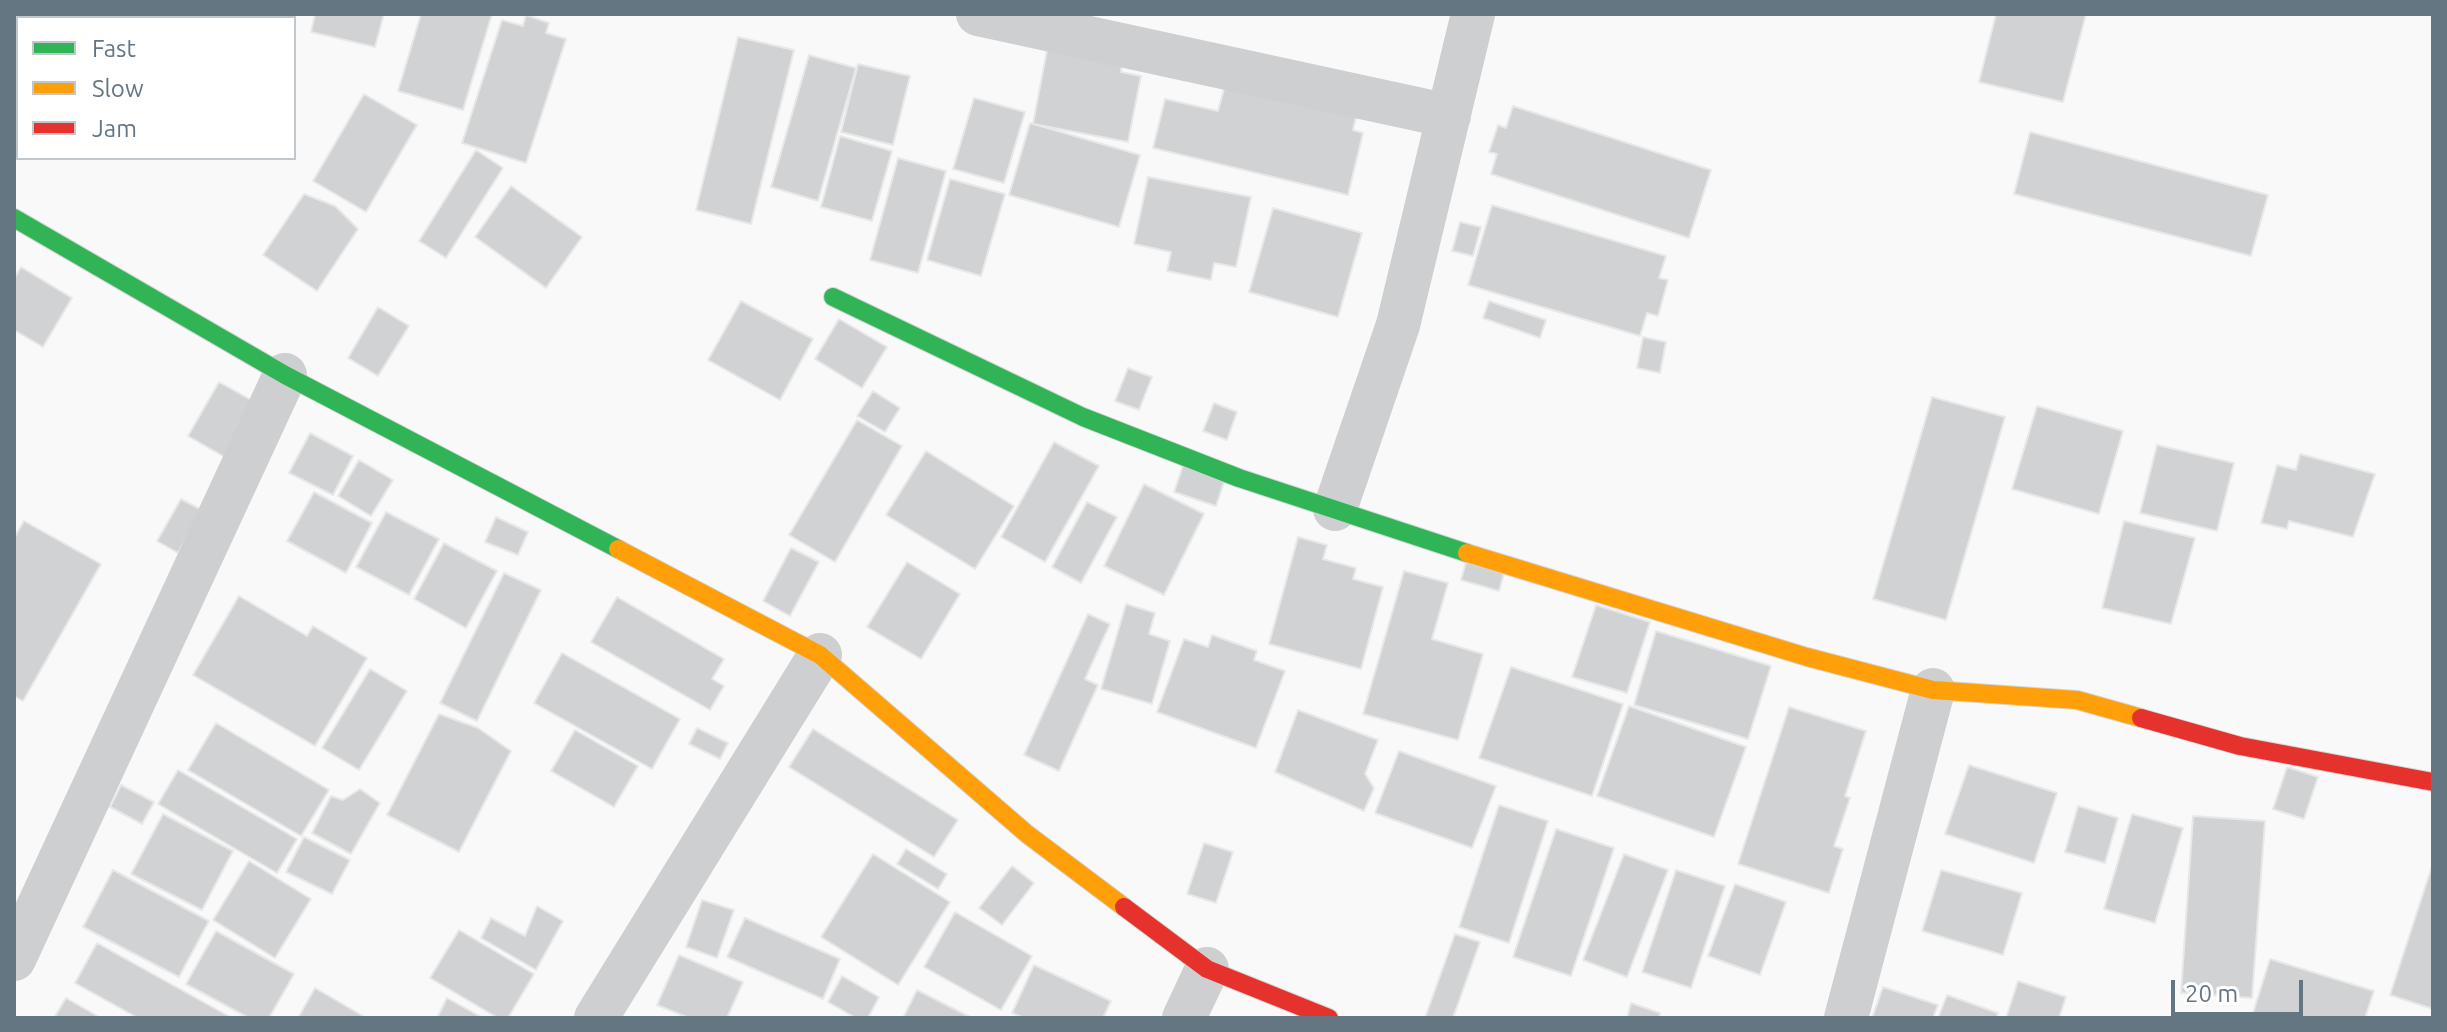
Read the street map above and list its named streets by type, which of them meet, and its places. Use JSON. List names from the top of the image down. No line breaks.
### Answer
{"legend":["Fast","Slow","Jam"],"scale_bar":"20 m"}
